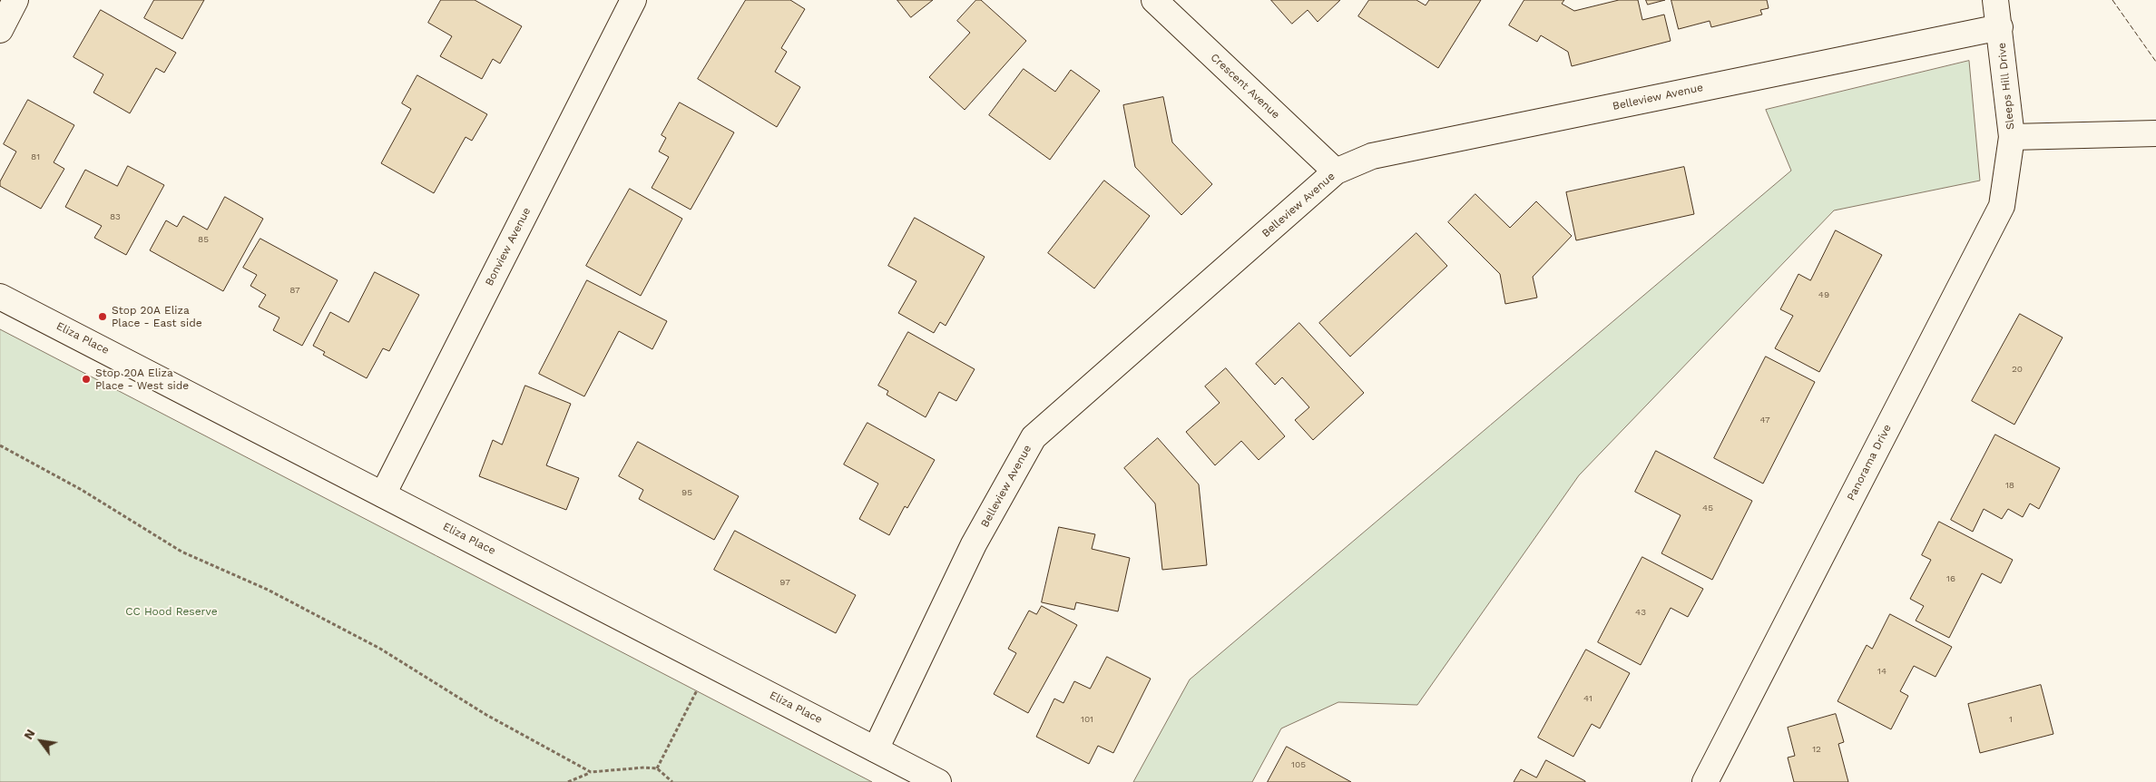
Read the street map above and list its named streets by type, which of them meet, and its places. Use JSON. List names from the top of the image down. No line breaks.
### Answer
{"streets":{"street":["Crescent Avenue","Sleeps Hill Drive","Belleview Avenue","Bonview Avenue","Eliza Place","Panorama Drive"]},"crossings":[["Crescent Avenue","Belleview Avenue"],["Sleeps Hill Drive","Belleview Avenue"],["Sleeps Hill Drive","Panorama Drive"],["Belleview Avenue","Eliza Place"],["Bonview Avenue","Eliza Place"]],"parks":["CC Hood Reserve"],"places":["Stop 20A Eliza Place - East side","Stop 20A Eliza Place - West side"],"house_numbers":["81","83","85","87","49","20","47","18","95","45","16","97","43","14","41","101","1","12","105"],"north":"top left"}
